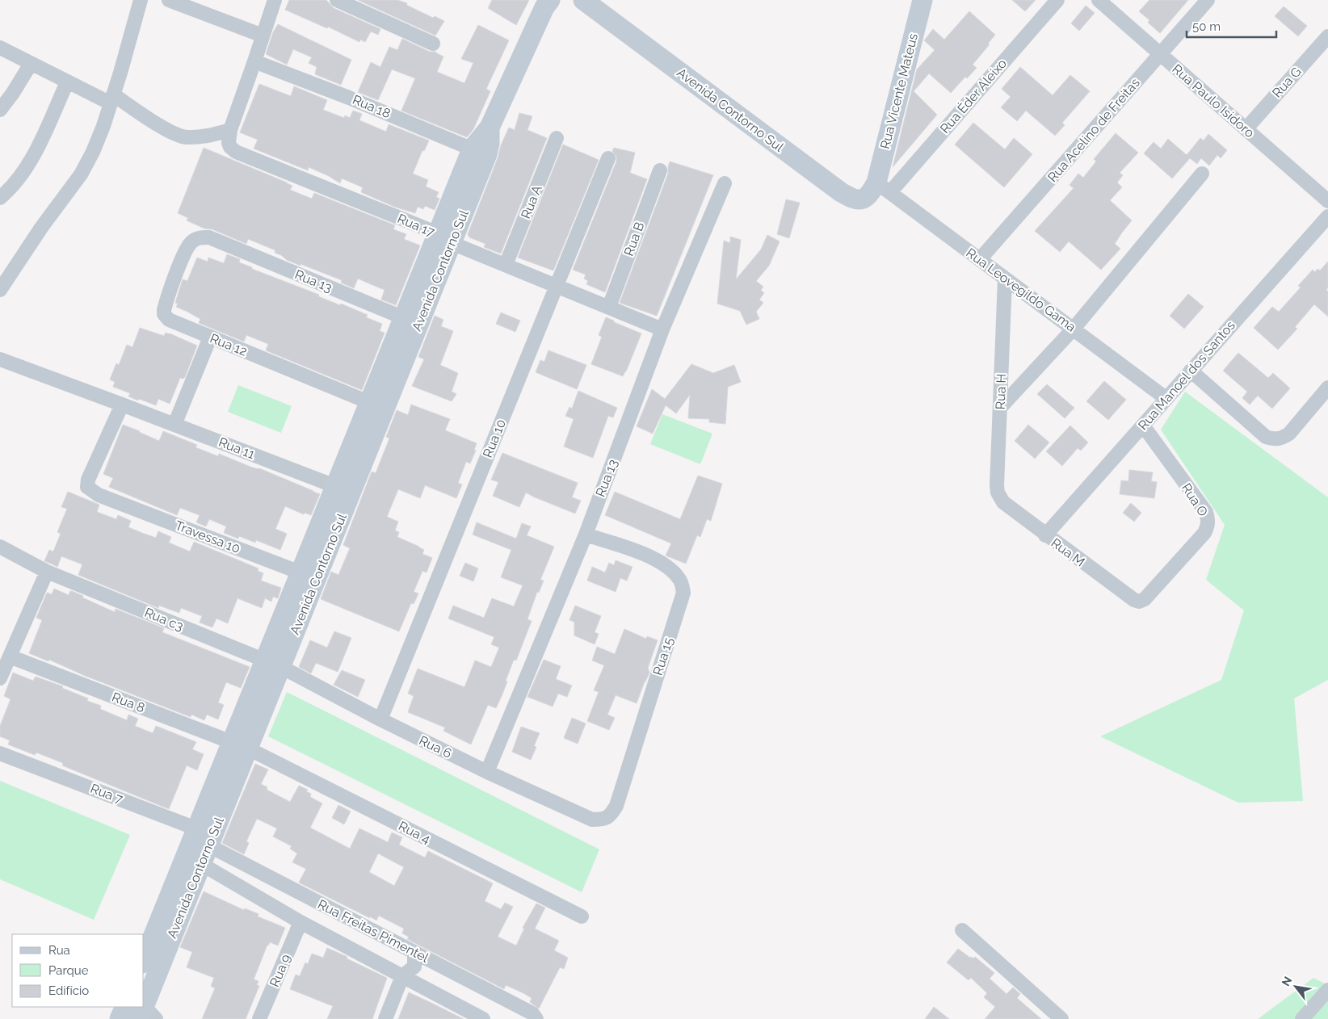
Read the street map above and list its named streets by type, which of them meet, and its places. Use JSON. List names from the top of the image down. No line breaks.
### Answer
{"streets":{"street":["Rua G","Rua Vicente Mateus","Rua Éder Aleixo","Rua Paulo Isidoro","Rua 18","Avenida Contorno Sul","Rua Acelino de Freitas","Rua A","Rua 17","Rua B","Rua 13","Rua Leovegildo Gama","Rua 12","Rua Manoel dos Santos","Rua H","Rua 10","Rua 11","Rua O","Travessa 10","Rua M","Rua c3","Rua 15","Rua 8","Rua 6","Rua 7","Rua 4","Rua Freitas Pimentel","Rua 9"]},"crossings":[["Rua G","Rua Paulo Isidoro"],["Rua Vicente Mateus","Rua Éder Aleixo"],["Rua Vicente Mateus","Avenida Contorno Sul"],["Rua Vicente Mateus","Rua Leovegildo Gama"],["Rua Éder Aleixo","Avenida Contorno Sul"],["Rua Éder Aleixo","Rua Leovegildo Gama"],["Rua Paulo Isidoro","Rua Acelino de Freitas"],["Rua 18","Avenida Contorno Sul"],["Avenida Contorno Sul","Rua 17"],["Avenida Contorno Sul","Rua 13"],["Avenida Contorno Sul","Rua Leovegildo Gama"],["Avenida Contorno Sul","Rua 12"],["Avenida Contorno Sul","Rua 11"],["Avenida Contorno Sul","Travessa 10"],["Avenida Contorno Sul","Rua c3"],["Avenida Contorno Sul","Rua 8"],["Avenida Contorno Sul","Rua 6"],["Avenida Contorno Sul","Rua 7"],["Avenida Contorno Sul","Rua 4"],["Avenida Contorno Sul","Rua Freitas Pimentel"],["Rua Acelino de Freitas","Rua Leovegildo Gama"],["Rua A","Rua 17"],["Rua 17","Rua B"],["Rua 17","Rua 13"],["Rua 17","Rua 10"],["Rua 13","Rua 12"],["Rua 13","Rua 15"],["Rua 13","Rua 6"],["Rua Leovegildo Gama","Rua Manoel dos Santos"],["Rua Leovegildo Gama","Rua H"],["Rua Manoel dos Santos","Rua O"],["Rua Manoel dos Santos","Rua M"],["Rua H","Rua M"],["Rua 10","Rua 6"],["Rua 11","Travessa 10"],["Rua O","Rua M"],["Rua c3","Rua 6"],["Rua 15","Rua 6"],["Rua 8","Rua 4"],["Rua 7","Rua Freitas Pimentel"],["Rua Freitas Pimentel","Rua 9"]],"legend":["Rua","Parque","Edifício"],"scale_bar":"50 m","north":"top left"}
